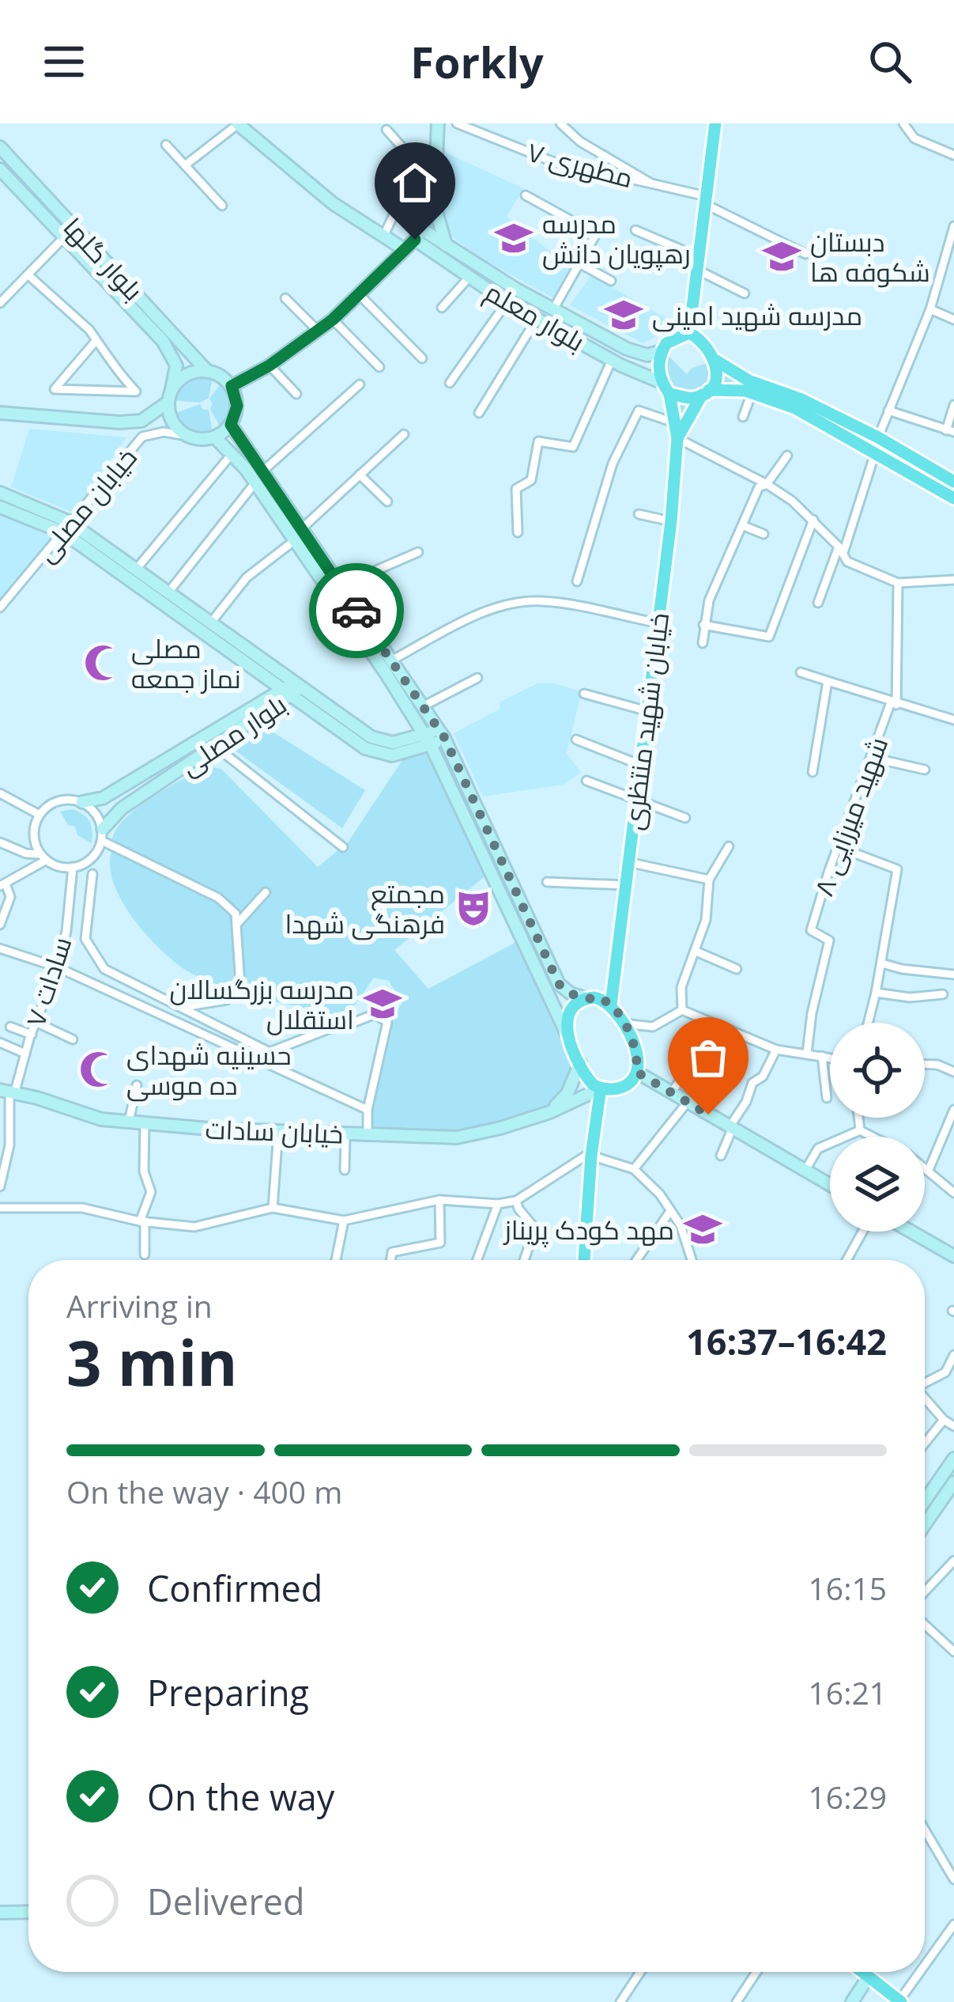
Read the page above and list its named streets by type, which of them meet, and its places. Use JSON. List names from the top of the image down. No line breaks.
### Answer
{"streets":{"main road":["خیابان شهید منتظری"],"street":["مطهری ۷","بلوار گلها","بلوار معلم","خیابان مصلی","بلوار مصلی","شهید میرزایی ۸","سادات ۷","خیابان سادات"]},"crossings":[["بلوار گلها","خیابان مصلی"],["خیابان شهید منتظری","خیابان سادات"],["بلوار مصلی","سادات ۷"],["سادات ۷","خیابان سادات"]],"places":{"school or university":["مدرسه رهپویان دانش","دبستان شکوفه ها","مدرسه شهید امینی","مدرسه بزرگسالان استقلال","مهد کودک پریناز"],"mosque":["مصلی نماز جمعه","حسینیه شهدای ده موسی"],"theatre":["مجمتع فرهنگی شهدا"]},"page":{"header":"Forkly","heading":["3 min","Arriving in","16:37–16:42"],"bar":"On the way · 400 m","list":[["Confirmed","16:15"],["Preparing","16:21"],["On the way","16:29"],"Delivered"]}}
